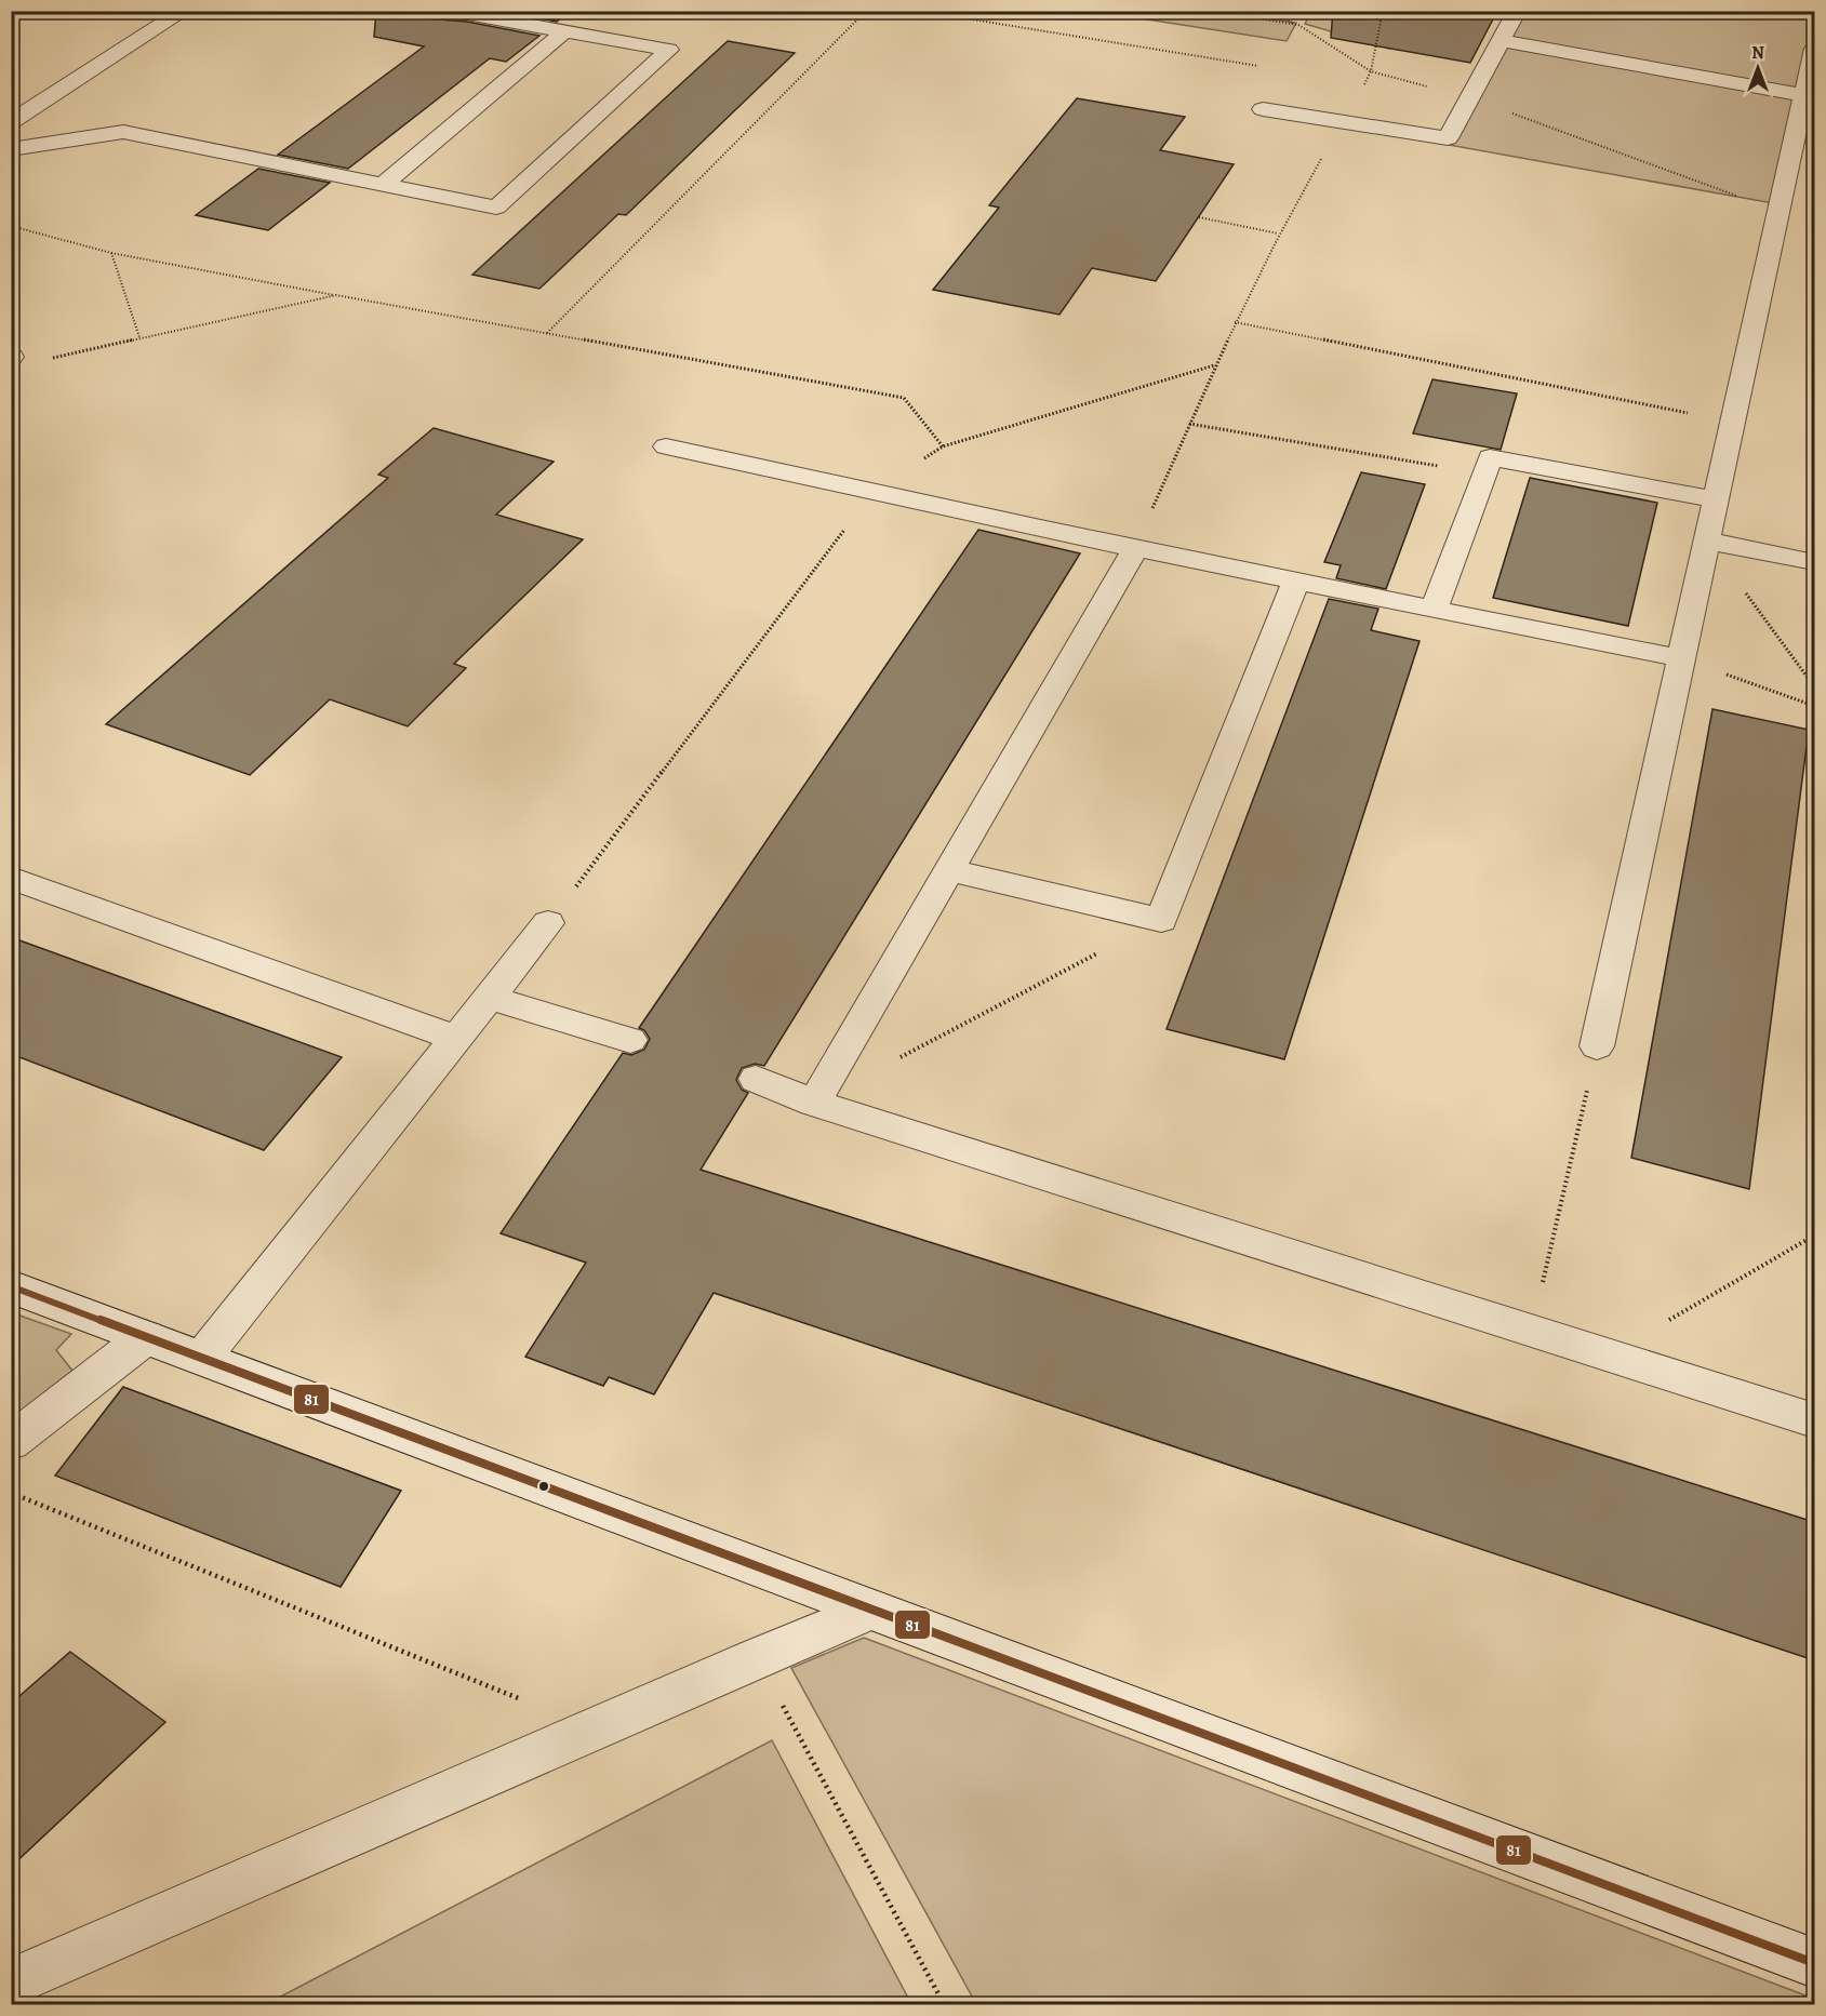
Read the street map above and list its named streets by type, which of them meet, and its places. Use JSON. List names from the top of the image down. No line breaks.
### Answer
{"lines":["transit line 81"],"north":"top"}
